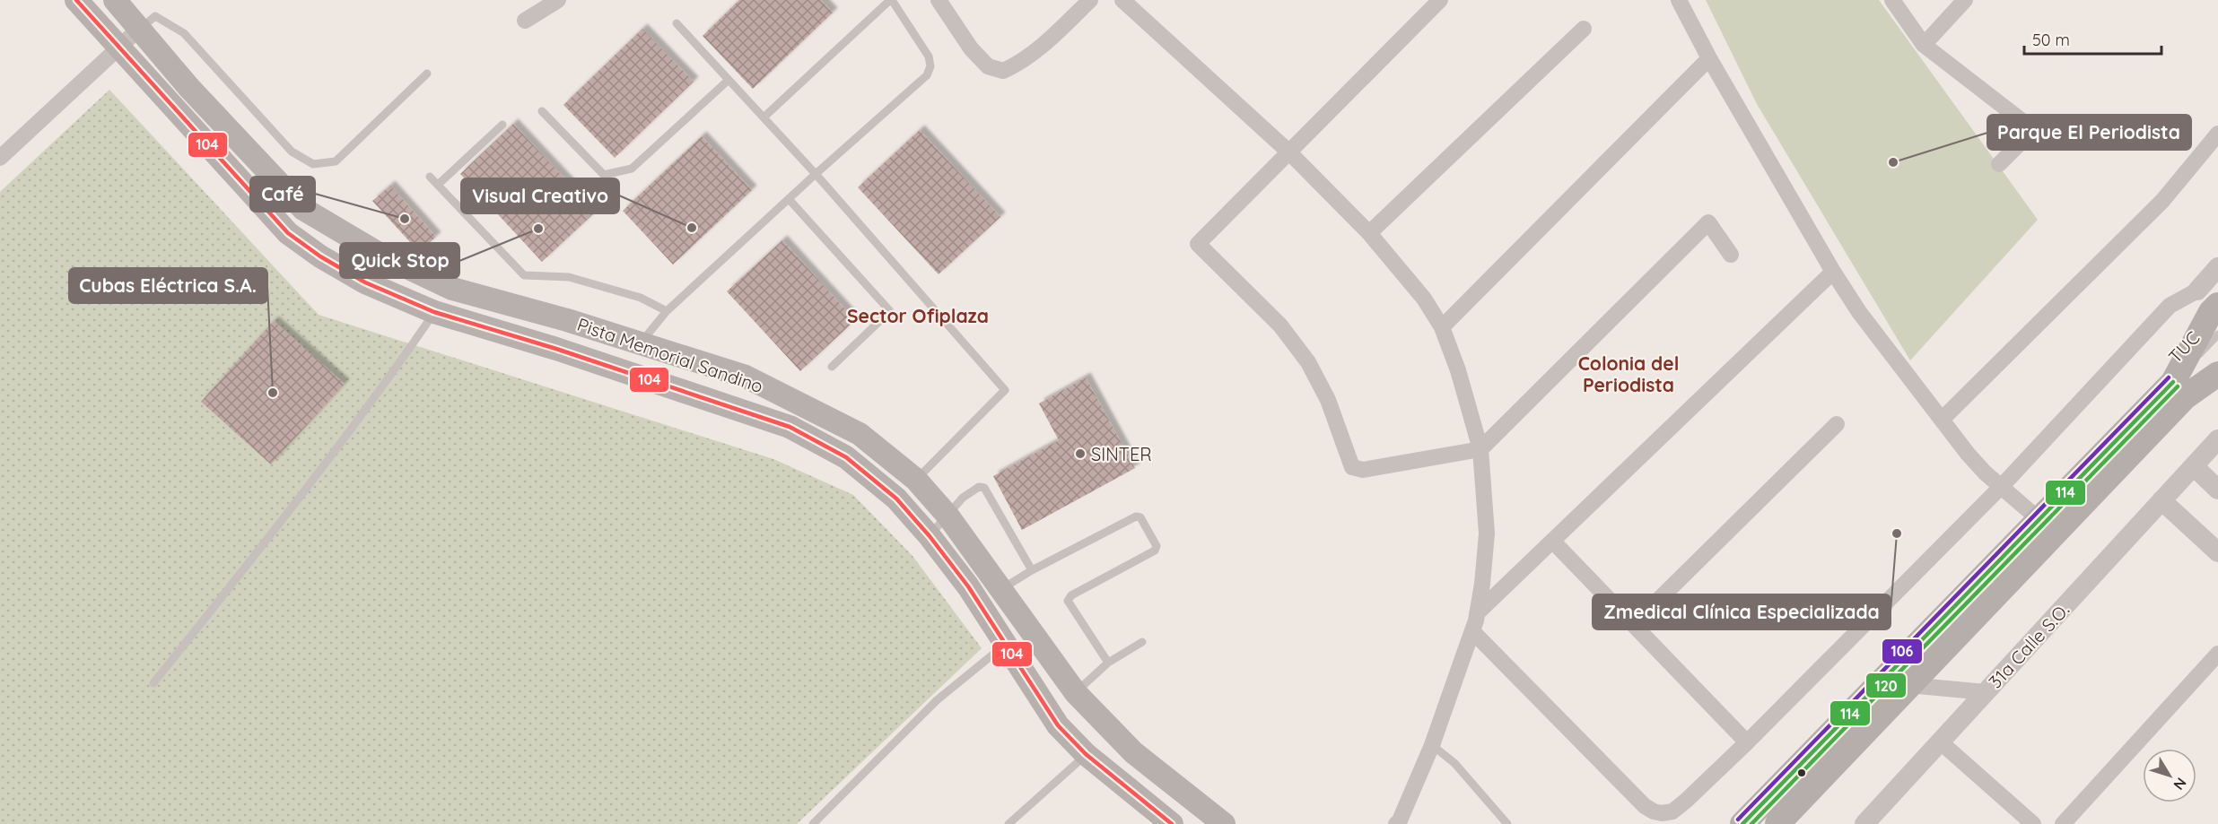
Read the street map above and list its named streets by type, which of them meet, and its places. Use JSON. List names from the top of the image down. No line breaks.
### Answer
{"streets":{"main road":["Pista Memorial Sandino"],"street":["31a Calle S.O."],"lane":["TUC"]},"districts":["Sector Ofiplaza","Colonia del Periodista"],"places":["Parque El Periodista","Café","Visual Creativo","Quick Stop","Cubas Eléctrica S.A.","SINTER","Zmedical Clínica Especializada"],"lines":["transit line 104","transit line 106","transit line 114","transit line 120"],"scale_bar":"50 m","north":"bottom right"}
